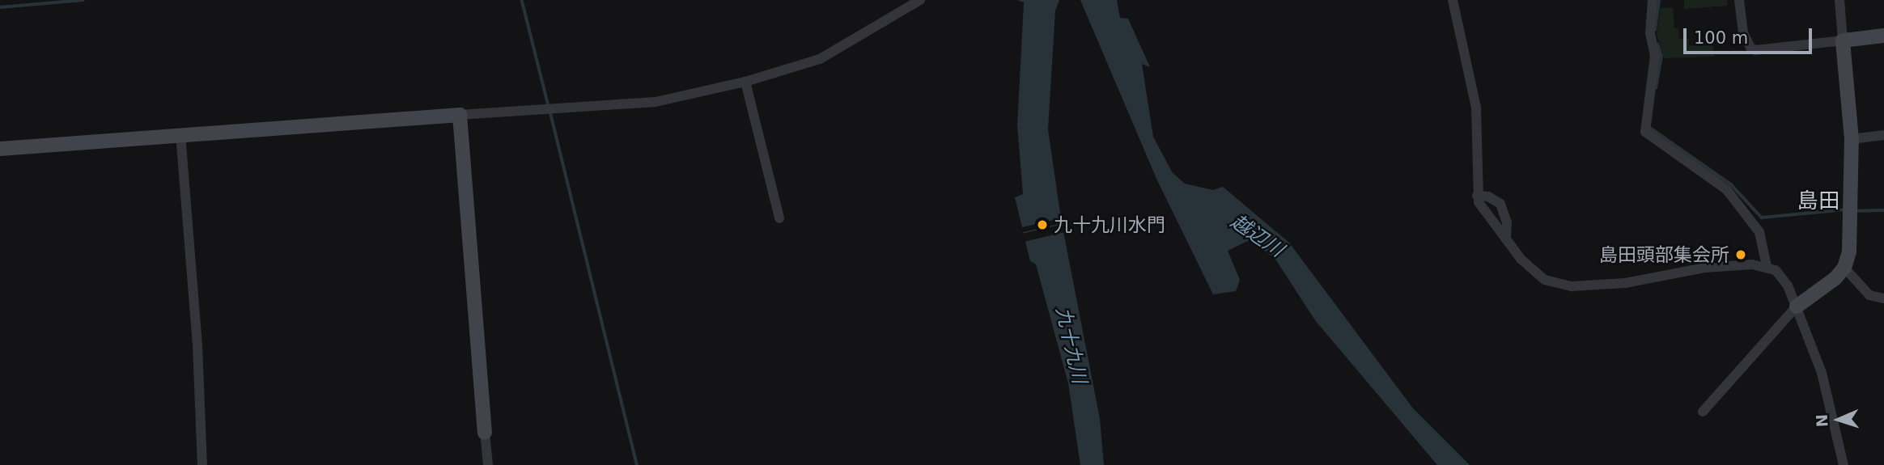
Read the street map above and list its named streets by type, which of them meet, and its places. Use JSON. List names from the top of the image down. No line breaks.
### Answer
{"districts":["島田"],"water":["越辺川","九十九川"],"places":["九十九川水門","島田頭部集会所"],"scale_bar":"100 m","north":"left"}
